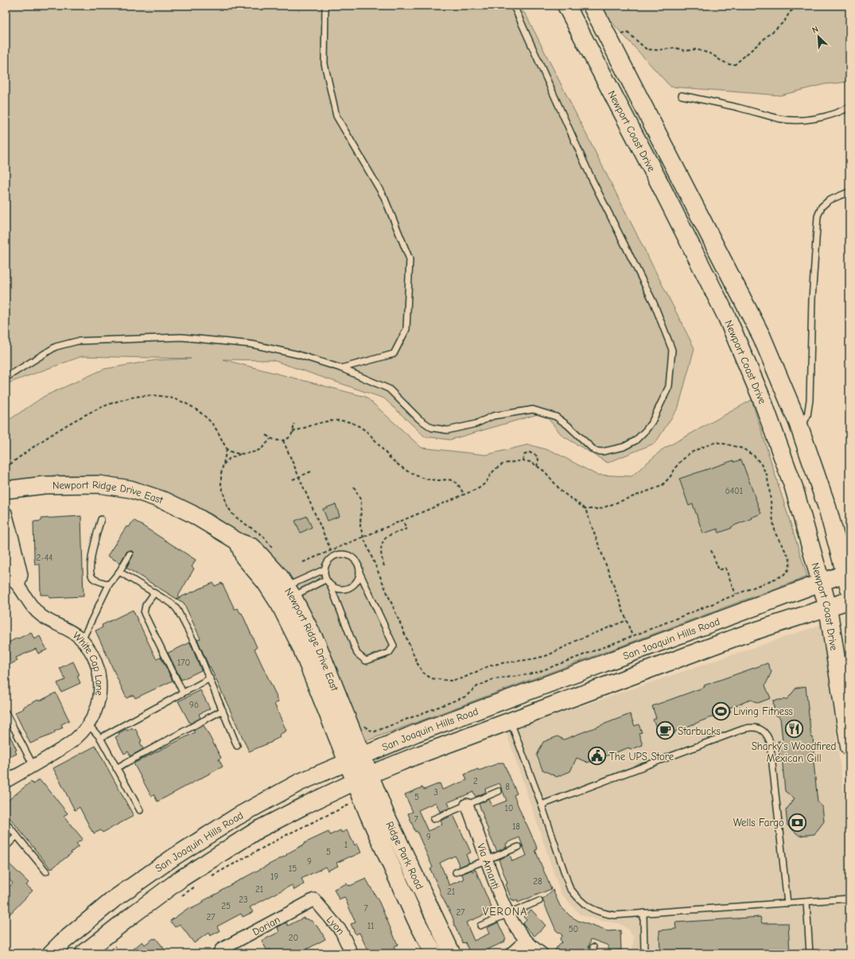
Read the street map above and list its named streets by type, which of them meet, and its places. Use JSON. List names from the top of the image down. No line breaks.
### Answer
{"streets":{"main road":["Newport Coast Drive","Newport Ridge Drive East","San Joaquin Hills Road","Ridge Park Road"],"street":["White Cap Lane","Via Amanti","Lyon","Dorian"]},"crossings":[["Newport Coast Drive","San Joaquin Hills Road"],["Newport Ridge Drive East","San Joaquin Hills Road"],["Newport Ridge Drive East","Ridge Park Road"],["San Joaquin Hills Road","Ridge Park Road"],["Lyon","Dorian"]],"districts":["VERONA"],"places":{"sports":["Living Fitness"],"restaurant":["Sharky's Woodfired Mexican Gill"],"cafe":["Starbucks"],"public building":["The UPS Store"],"bank":["Wells Fargo"]},"house_numbers":["6401","2-44","170","96","2","8","3","5","10","7","18","9","1","5","9","15","19","28","21","21","23","25","7","27","27","11","50","20"],"north":"top left"}
